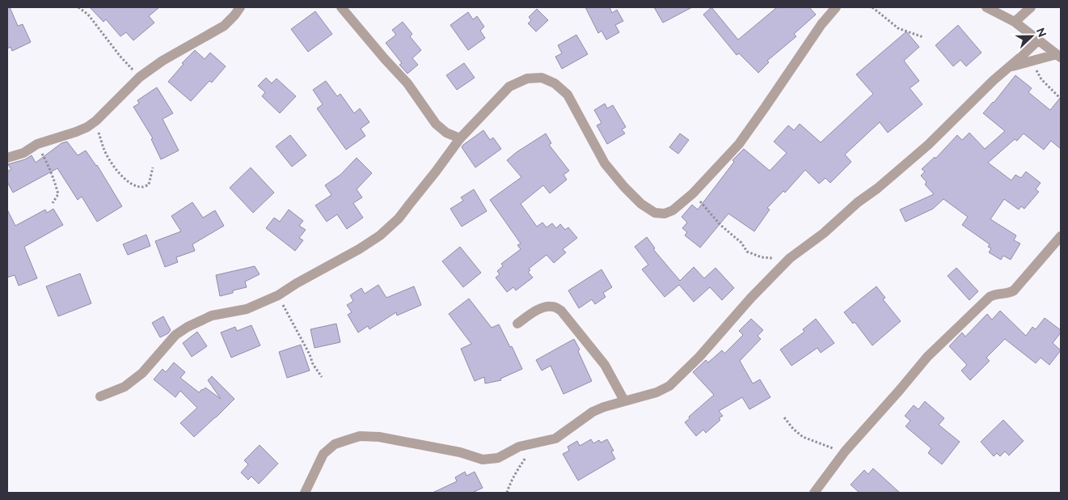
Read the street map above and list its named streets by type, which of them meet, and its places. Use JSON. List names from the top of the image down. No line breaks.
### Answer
{"north":"right"}
